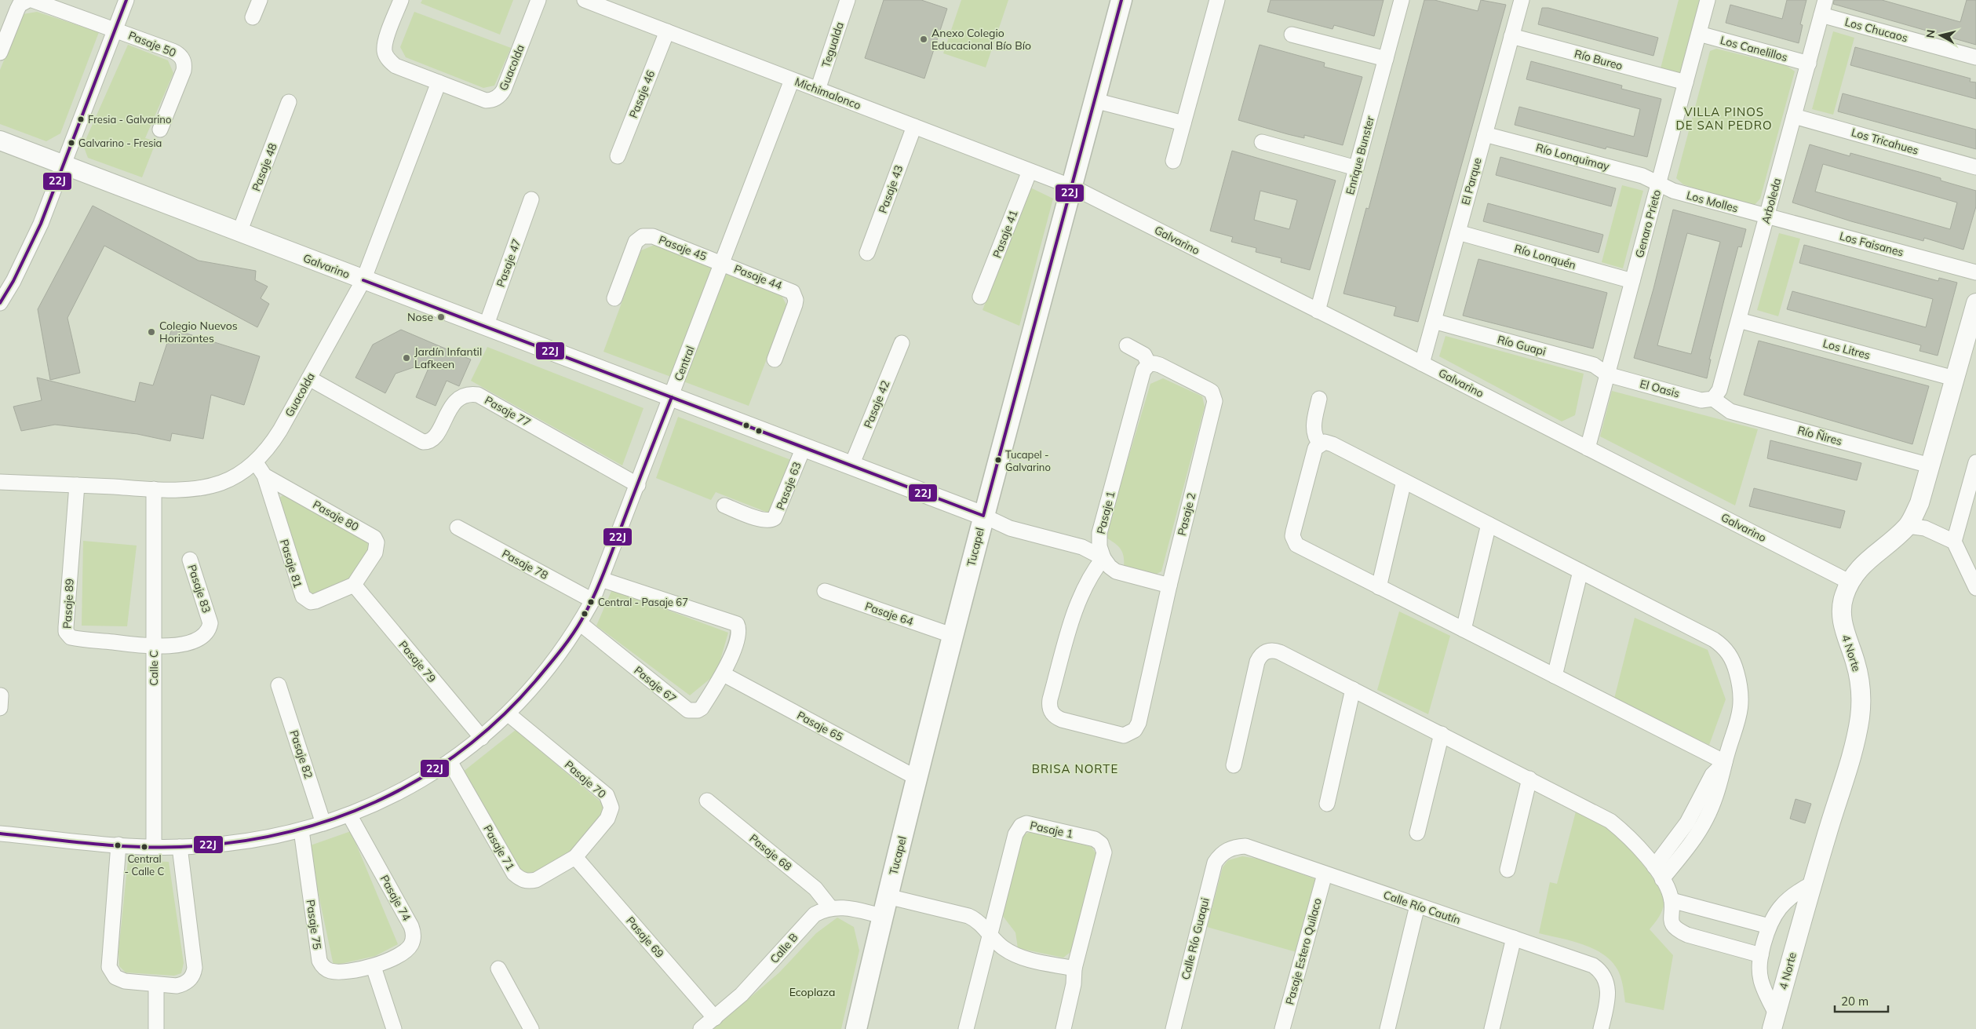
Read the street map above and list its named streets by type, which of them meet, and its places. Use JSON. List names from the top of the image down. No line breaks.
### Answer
{"streets":{"main road":["Tucapel"],"street":["Los Chucaos","Pasaje 50","Tegualda","Los Canelillos","Río Bureo","Guacolda","Michimalonco","Pasaje 46","Los Tricahues","Enrique Bunster","Río Lonquimay","Pasaje 48","El Parque","Pasaje 43","Arboleda","Los Molles","Genaro Prieto","Pasaje 41","Galvarino","Los Faisanes","Pasaje 45","Río Lonquén","Pasaje 47","Pasaje 44","Río Guapi","Los Litres","Central","El Oasis","Pasaje 42","Pasaje 77","Río Ñires","Pasaje 63","Pasaje 1","Pasaje 2","Pasaje 80","Pasaje 81","Pasaje 78","Pasaje 83","Pasaje 89","Pasaje 64","4 Norte","Pasaje 79","Calle C","Pasaje 67","Pasaje 65","Pasaje 82","Pasaje 70","Pasaje 71","Pasaje 68","Pasaje 74","Calle Río Cautín","Pasaje 75","Pasaje 69","Calle Río Guaqui","Calle B","Pasaje Estero Quilaco"]},"crossings":[["Los Chucaos","Arboleda"],["Tegualda","Michimalonco"],["Los Canelillos","Arboleda"],["Los Canelillos","Genaro Prieto"],["Río Bureo","El Parque"],["Río Bureo","Genaro Prieto"],["Guacolda","Galvarino"],["Guacolda","Pasaje 77"],["Guacolda","Pasaje 80"],["Guacolda","Pasaje 89"],["Guacolda","Calle C"],["Michimalonco","Pasaje 46"],["Michimalonco","Pasaje 43"],["Michimalonco","Pasaje 41"],["Michimalonco","Galvarino"],["Michimalonco","Central"],["Michimalonco","Tucapel"],["Los Tricahues","Arboleda"],["Enrique Bunster","Galvarino"],["Río Lonquimay","El Parque"],["Río Lonquimay","Los Molles"],["Río Lonquimay","Genaro Prieto"],["Pasaje 48","Galvarino"],["El Parque","Galvarino"],["El Parque","Río Lonquén"],["El Parque","Río Guapi"],["Arboleda","Los Molles"],["Arboleda","Los Faisanes"],["Arboleda","Los Litres"],["Arboleda","El Oasis"],["Arboleda","Río Ñires"],["Los Molles","Genaro Prieto"],["Los Molles","Los Faisanes"],["Genaro Prieto","Galvarino"],["Genaro Prieto","Río Lonquén"],["Genaro Prieto","Río Guapi"],["Genaro Prieto","El Oasis"],["Galvarino","Pasaje 47"],["Galvarino","Central"],["Galvarino","Pasaje 42"],["Galvarino","Pasaje 63"],["Galvarino","Tucapel"],["Galvarino","4 Norte"],["Pasaje 45","Pasaje 44"],["Pasaje 45","Central"],["Pasaje 44","Central"],["Río Guapi","El Oasis"],["Los Litres","4 Norte"],["Central","Pasaje 77"],["Central","Pasaje 78"],["Central","Pasaje 79"],["Central","Calle C"],["Central","Pasaje 67"],["Central","Pasaje 82"],["Central","Pasaje 70"],["Central","Pasaje 71"],["Central","Pasaje 74"],["Central","Pasaje 75"],["El Oasis","Río Ñires"],["Río Ñires","4 Norte"],["Pasaje 1","Pasaje 2"],["Pasaje 80","Pasaje 81"],["Pasaje 80","Pasaje 79"],["Tucapel","Pasaje 64"],["Tucapel","Pasaje 65"],["Tucapel","Calle B"],["Pasaje 81","Pasaje 79"],["Pasaje 83","Pasaje 89"],["Pasaje 83","Calle C"],["Pasaje 89","Calle C"],["Pasaje 67","Pasaje 65"],["Pasaje 70","Pasaje 71"],["Pasaje 70","Pasaje 69"],["Pasaje 71","Pasaje 69"],["Pasaje 68","Calle B"],["Pasaje 74","Pasaje 75"],["Calle Río Cautín","Calle Río Guaqui"],["Calle Río Cautín","Pasaje Estero Quilaco"],["Pasaje 69","Calle B"]],"districts":["VILLA PINOS DE SAN PEDRO","BRISA NORTE"],"parks":["Ecoplaza"],"places":["Anexo Colegio Educacional Bío Bío","Fresia - Galvarino","Galvarino - Fresia","Nose","Colegio Nuevos Horizontes","Jardín Infantil Lafkeen","Tucapel - Galvarino","Central - Pasaje 67","Central - Calle C"],"lines":["transit line 22J"],"scale_bar":"20 m","north":"left"}
